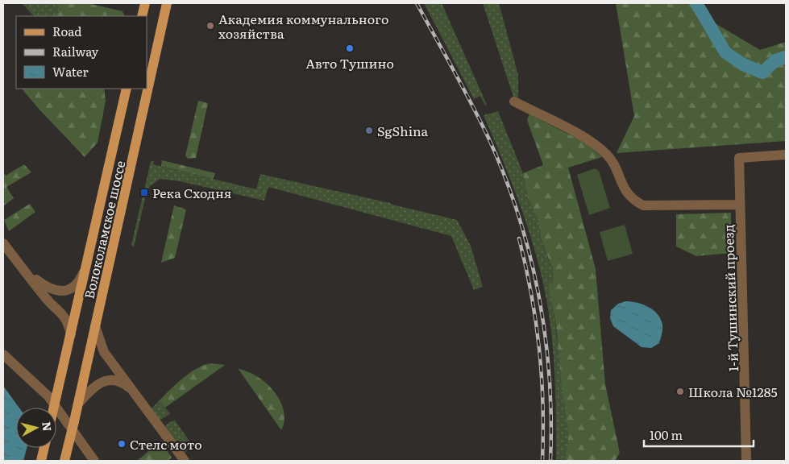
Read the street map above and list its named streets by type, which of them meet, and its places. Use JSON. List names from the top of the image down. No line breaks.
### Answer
{"streets":{"main road":["Волоколамское шоссе"],"street":["1-й Тушинский проезд"]},"places":{"other":["Академия коммунального хозяйства","Авто Тушино","SgShina","Школа №1285","Стелс мото"],"transit":["Река Сходня"]},"legend":["Road","Railway","Water"],"scale_bar":"100 m","north":"right"}
